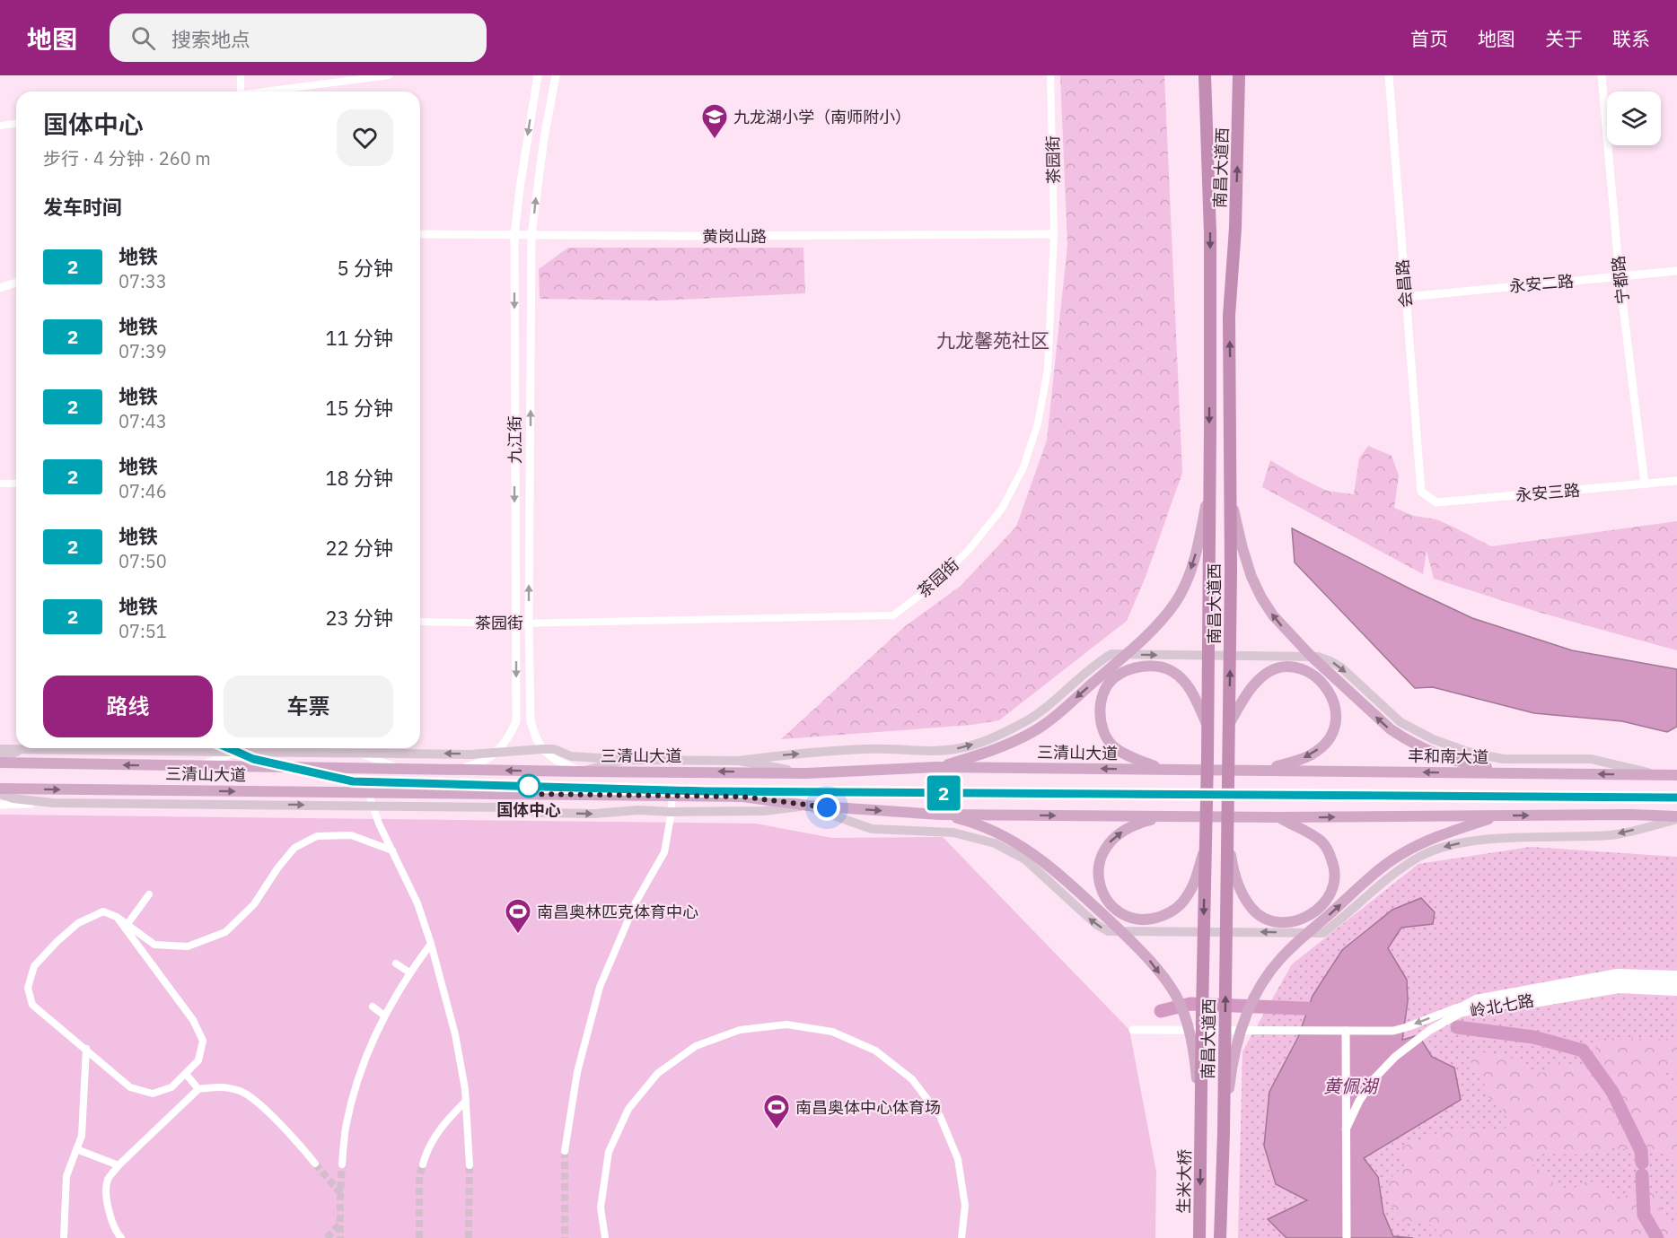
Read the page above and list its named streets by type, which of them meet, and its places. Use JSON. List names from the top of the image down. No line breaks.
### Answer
{"streets":{"highway":["南昌大道西","生米大桥"],"main road":["三清山大道","丰和南大道"],"street":["茶园街","黄岗山路","宁都路","会昌路","永安二路","九江街","永安三路","岭北七路"]},"crossings":[["茶园街","黄岗山路"],["茶园街","九江街"],["南昌大道西","生米大桥"],["黄岗山路","九江街"],["宁都路","永安二路"],["宁都路","永安三路"],["会昌路","永安二路"],["会昌路","永安三路"],["九江街","三清山大道"],["三清山大道","丰和南大道"]],"districts":["九龙馨苑社区"],"water":["黄佩湖"],"places":{"school or university":["九龙湖小学（南师附小）"],"other":["国体中心"],"sports":["南昌奥林匹克体育中心","南昌奥体中心体育场"]},"lines":["metro line 2"],"page":{"header":"地图","search":"搜索地点","nav":["首页","地图","关于","联系"],"on_map":"2","heading":[["国体中心","步行 · 4 分钟 · 260 m"],"发车时间"],"list":[{"mark":"2","name":"地铁","note":"07:33","value":"5 分钟"},{"mark":"2","name":"地铁","note":"07:39","value":"11 分钟"},{"mark":"2","name":"地铁","note":"07:43","value":"15 分钟"},{"mark":"2","name":"地铁","note":"07:46","value":"18 分钟"},{"mark":"2","name":"地铁","note":"07:50","value":"22 分钟"},{"mark":"2","name":"地铁","note":"07:51","value":"23 分钟"}],"buttons":["路线","车票"]}}
